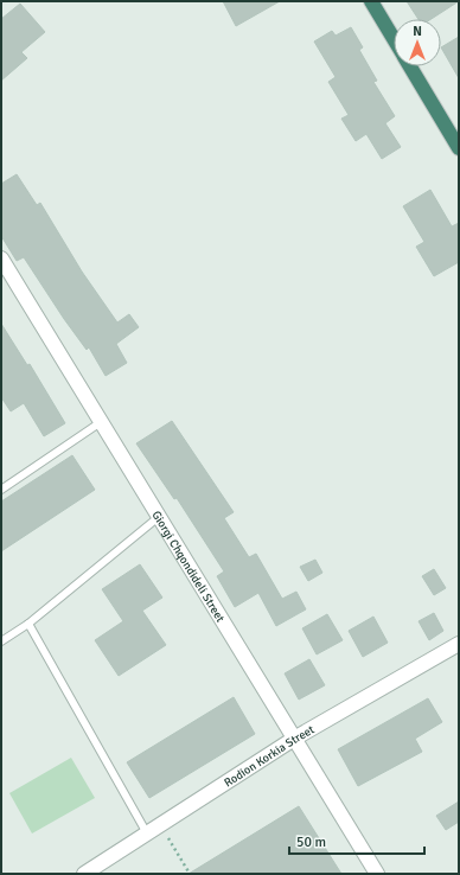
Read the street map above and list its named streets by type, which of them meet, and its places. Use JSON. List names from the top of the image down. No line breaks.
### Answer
{"streets":{"street":["Giorgi Chqondideli Street","Rodion Korkia Street"]},"crossings":[["Giorgi Chqondideli Street","Rodion Korkia Street"]],"scale_bar":"50 m","north":"top"}
